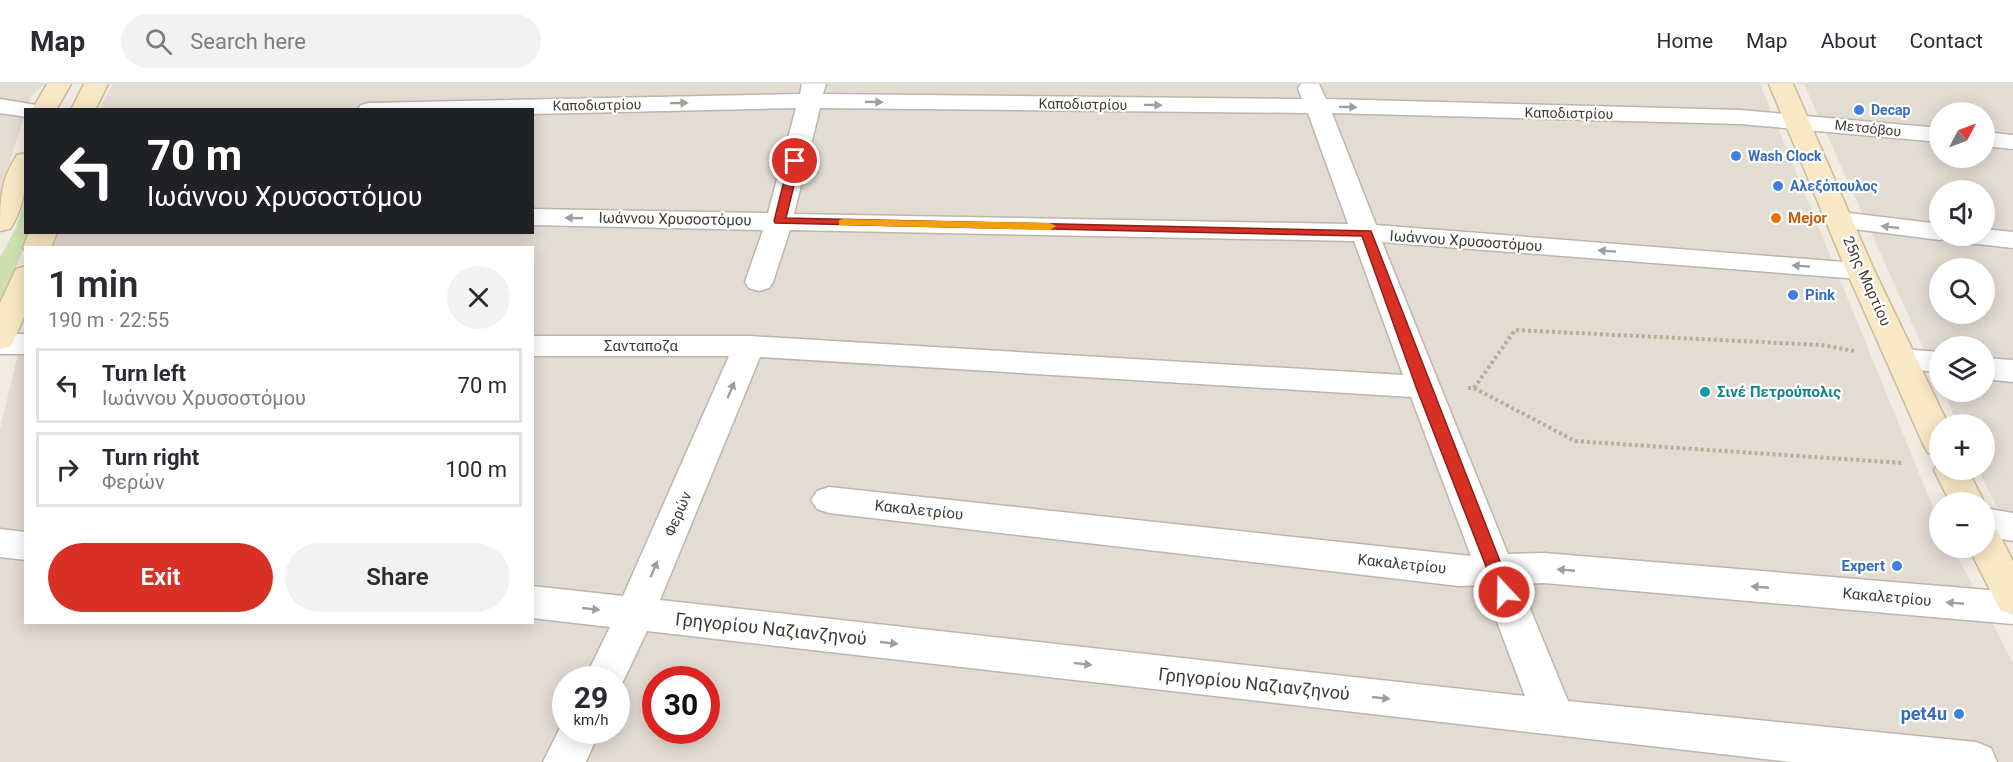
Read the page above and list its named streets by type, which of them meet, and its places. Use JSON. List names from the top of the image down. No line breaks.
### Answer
{"streets":{"main road":["25ης Μαρτίου"],"street":["Καποδιστρίου","Μετσόβου","Ιωάννου Χρυσοστόμου","Σανταποζα","Κακαλετρίου","Φερών","Γρηγορίου Ναζιανζηνού"]},"crossings":[["Καποδιστρίου","Μετσόβου"],["Καποδιστρίου","25ης Μαρτίου"],["Μετσόβου","25ης Μαρτίου"],["Ιωάννου Χρυσοστόμου","25ης Μαρτίου"],["Σανταποζα","Φερών"],["Φερών","Γρηγορίου Ναζιανζηνού"]],"one_way":["Καποδιστρίου","Ιωάννου Χρυσοστόμου","Κακαλετρίου","Φερών","Γρηγορίου Ναζιανζηνού"],"places":["Decap","Wash Clock","Αλεξόπουλος","Mejor","Pink","Σινέ Πετρούπολις","Expert","pet4u"],"north":"top right","page":{"header":"Map","search":"Search here","nav":["Home","Map","About","Contact"],"map_buttons":["+","−"],"turn":["70 m","Ιωάννου Χρυσοστόμου"],"heading":["1 min","190 m · 22:55"],"list":[{"name":"Turn left","note":"Ιωάννου Χρυσοστόμου","value":"70 m"},{"name":"Turn right","note":"Φερών","value":"100 m"}],"buttons":["Exit","Share"],"speed":"29 km/h","limit":"30"}}
